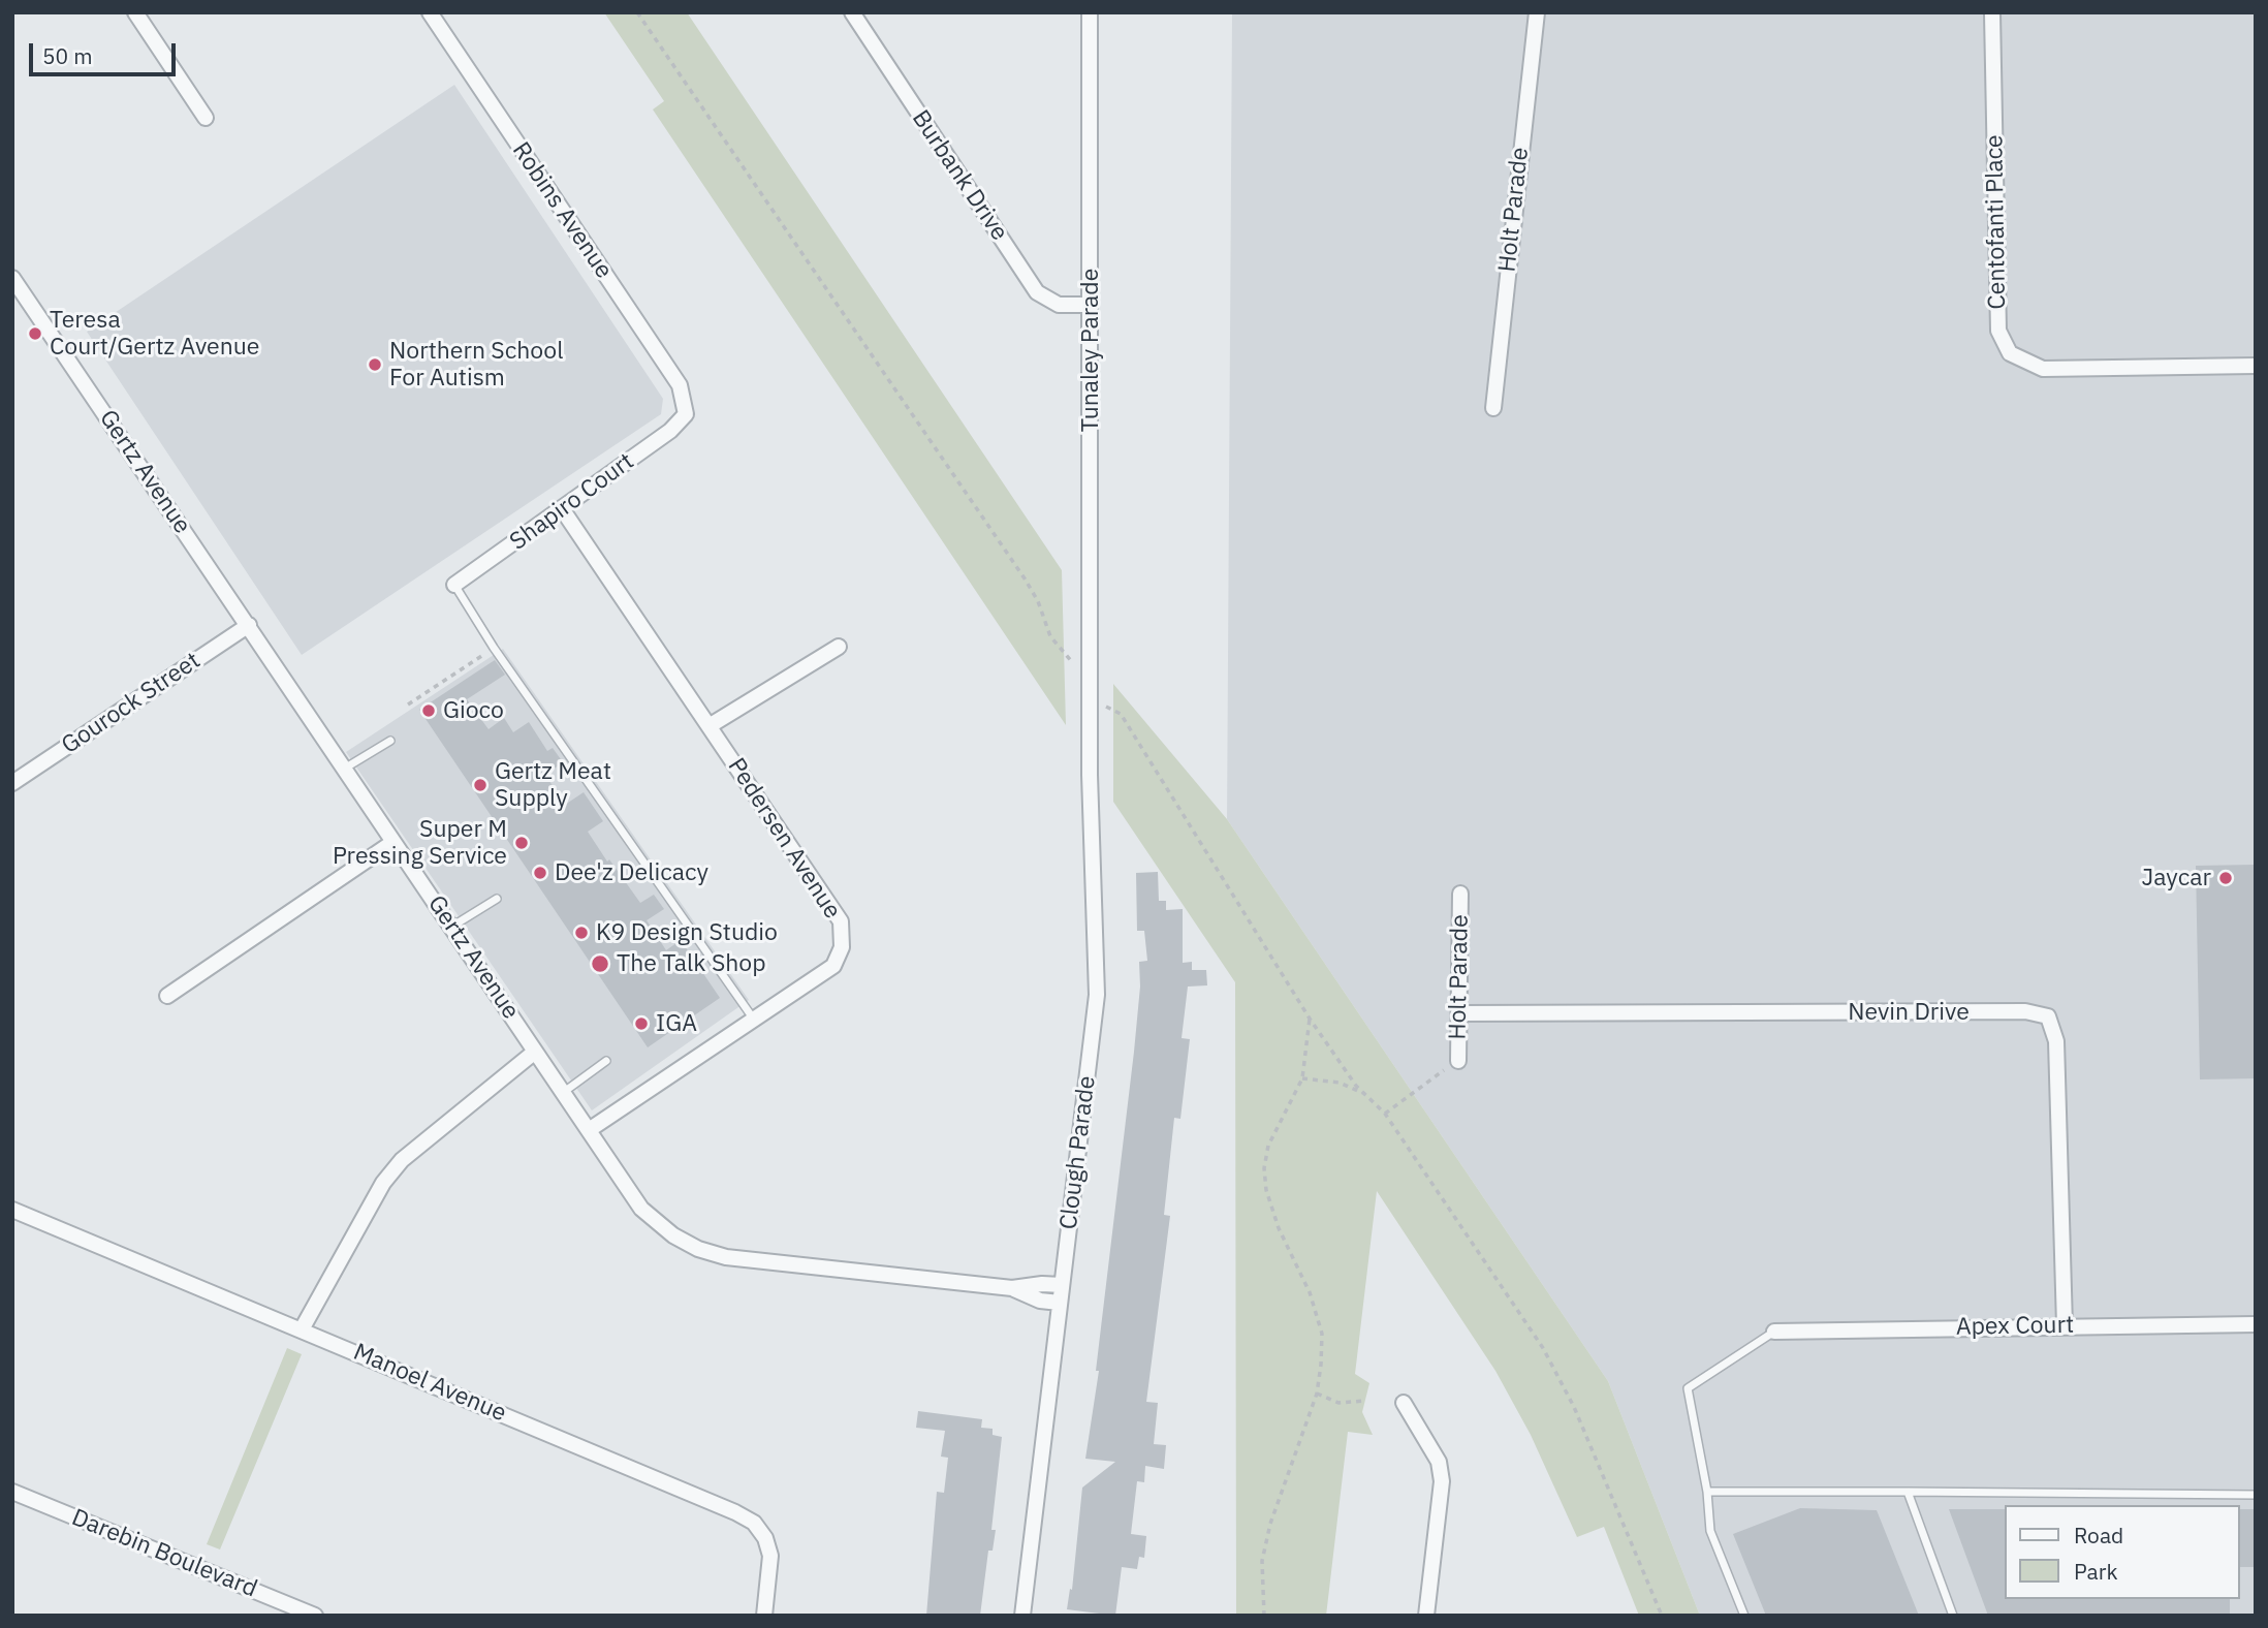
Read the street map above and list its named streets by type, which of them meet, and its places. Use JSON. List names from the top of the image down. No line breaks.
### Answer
{"streets":{"street":["Burbank Drive","Holt Parade","Robins Avenue","Centofanti Place","Tunaley Parade","Gertz Avenue","Shapiro Court","Gourock Street","Pedersen Avenue","Nevin Drive","Clough Parade","Apex Court","Manoel Avenue","Darebin Boulevard"]},"crossings":[["Burbank Drive","Tunaley Parade"],["Holt Parade","Nevin Drive"],["Robins Avenue","Shapiro Court"],["Tunaley Parade","Clough Parade"],["Gertz Avenue","Gourock Street"],["Gertz Avenue","Pedersen Avenue"],["Gertz Avenue","Clough Parade"],["Shapiro Court","Pedersen Avenue"],["Nevin Drive","Apex Court"]],"places":["Teresa Court/Gertz Avenue","Northern School For Autism","Gioco","Gertz Meat Supply","Super M Pressing Service","Dee'z Delicacy","Jaycar","K9 Design Studio","The Talk Shop","IGA"],"legend":["Road","Park"],"scale_bar":"50 m"}
